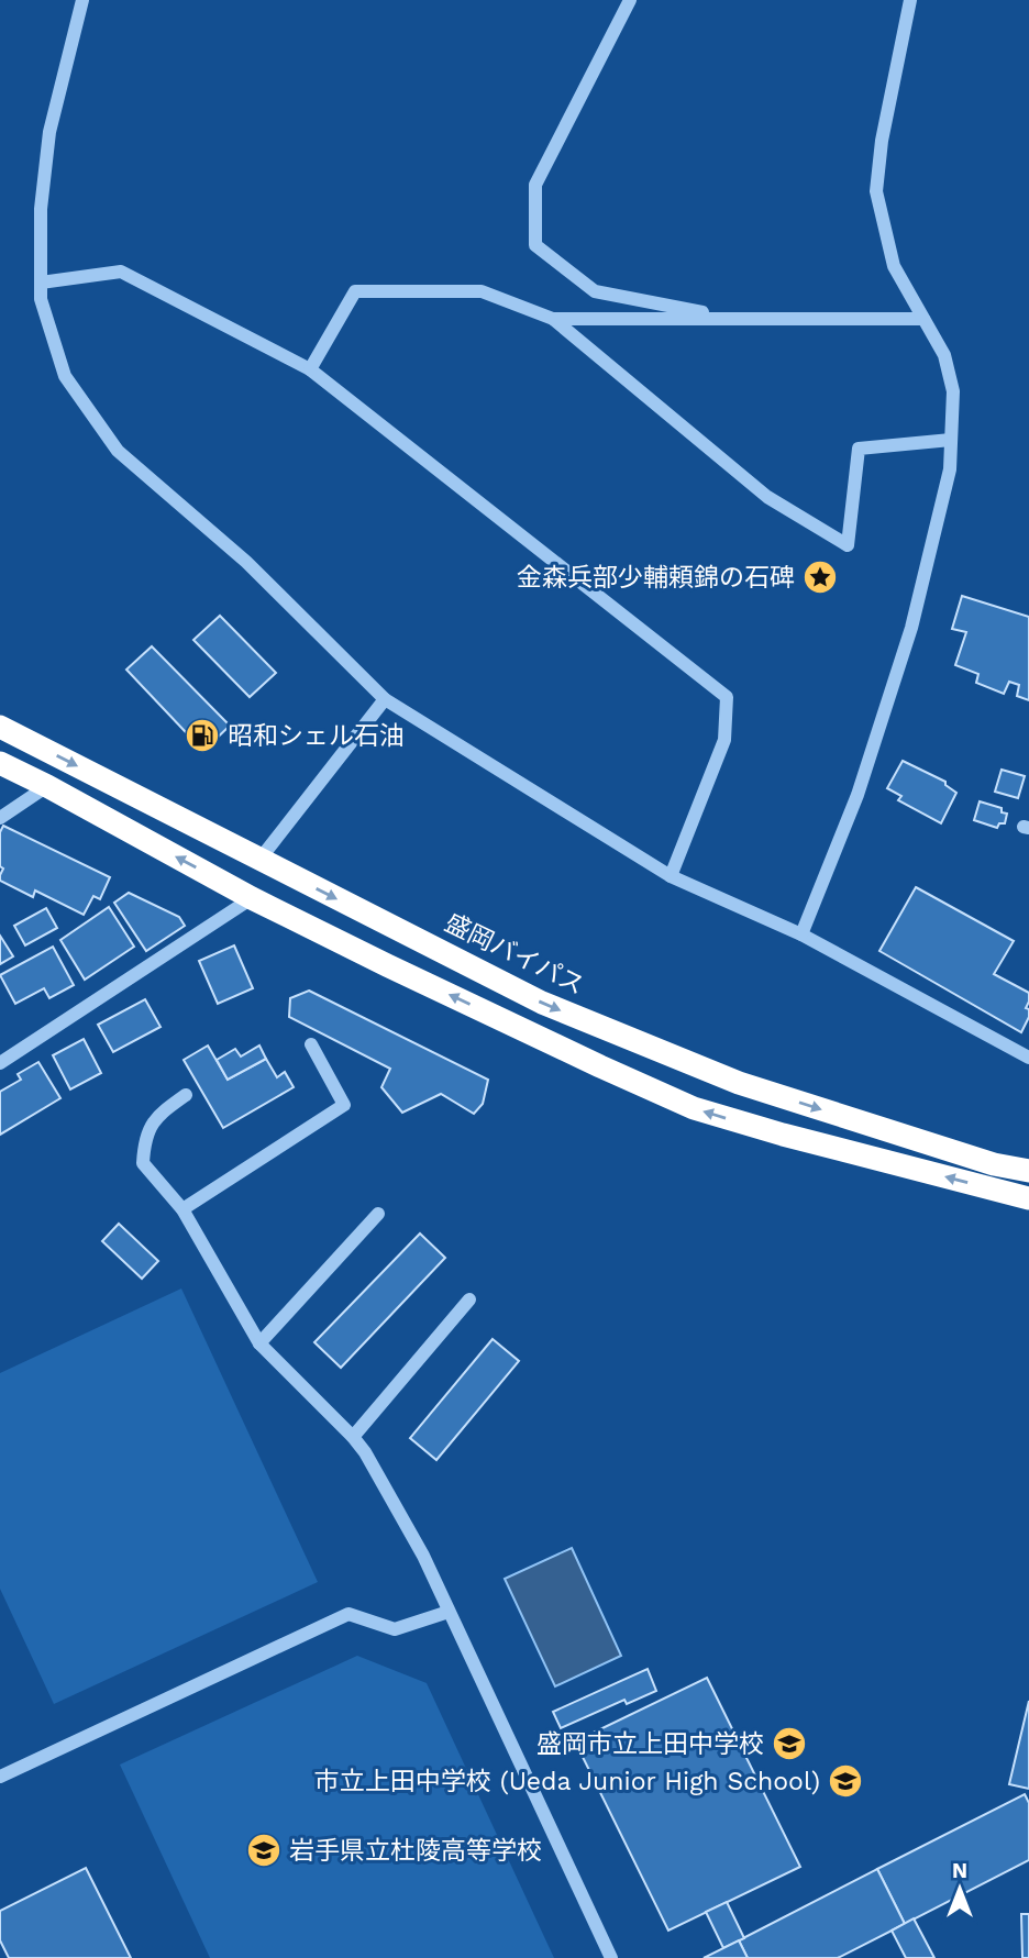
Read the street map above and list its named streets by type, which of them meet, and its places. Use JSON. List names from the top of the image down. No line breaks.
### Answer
{"streets":{"highway":["盛岡バイパス"]},"places":{"place":["金森兵部少輔頼錦の石碑"],"fuel station":["昭和シェル石油"],"school or university":["盛岡市立上田中学校","市立上田中学校 (Ueda Junior High School)","岩手県立杜陵高等学校"]},"north":"top"}
